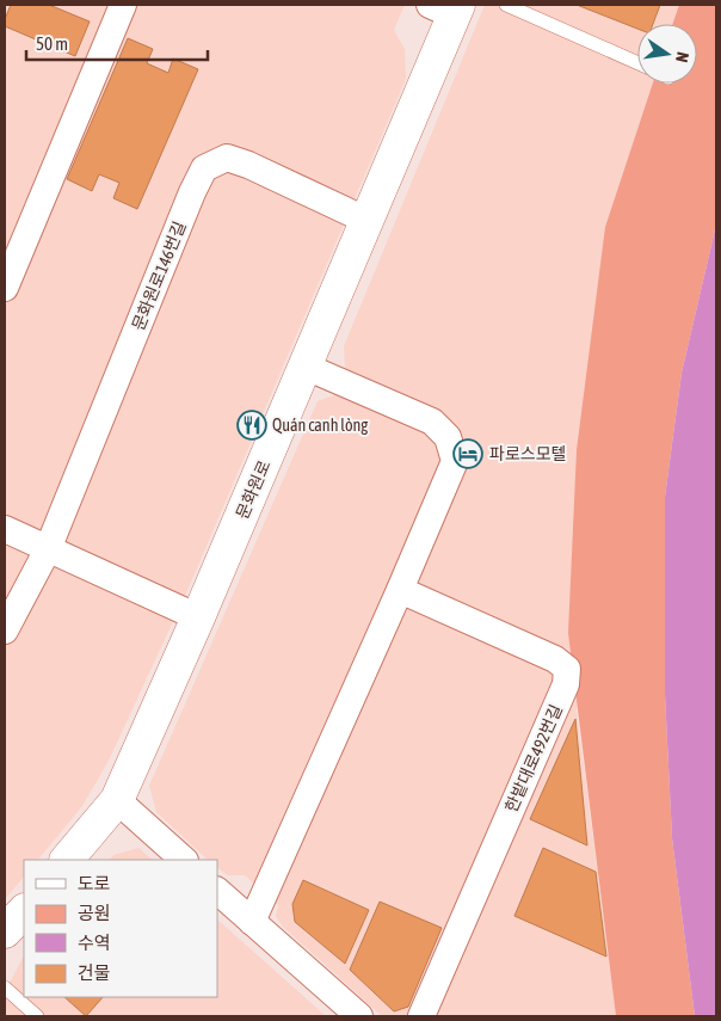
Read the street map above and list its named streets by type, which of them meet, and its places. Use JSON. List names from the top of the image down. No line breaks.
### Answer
{"streets":{"street":["문화원로146번길","문화원로","한밭대로492번길"]},"crossings":[["문화원로146번길","문화원로"]],"places":{"restaurant":["Quán canh lòng"],"hotel":["파로스모텔"]},"legend":["도로","공원","수역","건물"],"scale_bar":"50 m","north":"right"}
